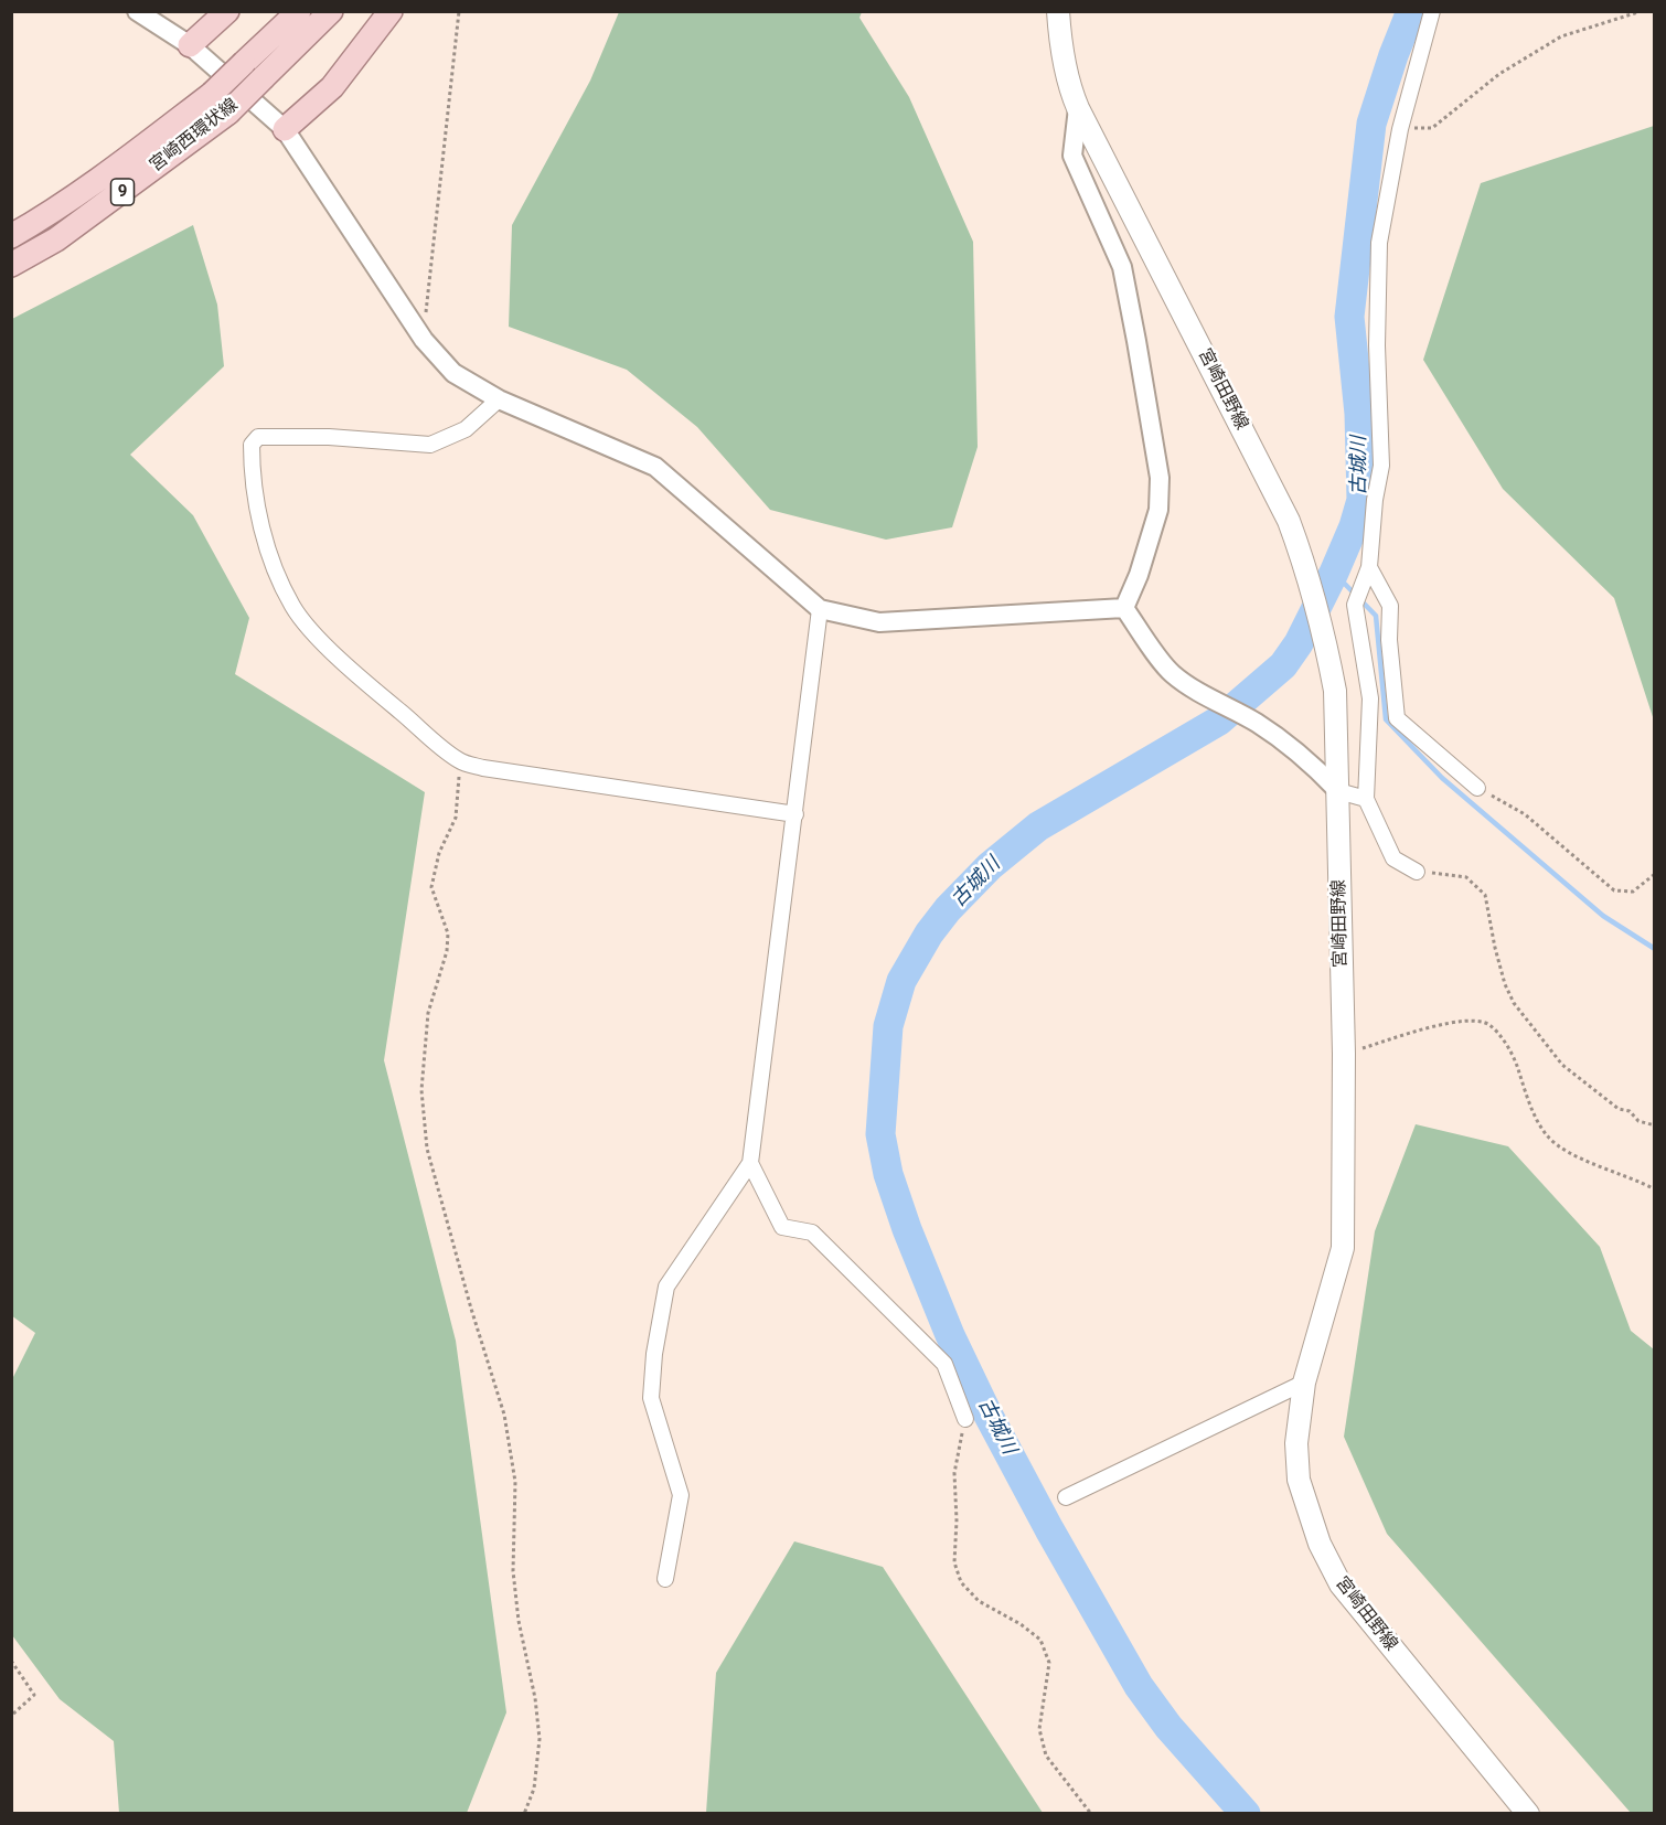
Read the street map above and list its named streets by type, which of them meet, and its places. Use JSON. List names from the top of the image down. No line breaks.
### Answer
{"streets":{"main road":["宮崎西環状線","9","宮崎田野線"]},"water":["古城川"]}
